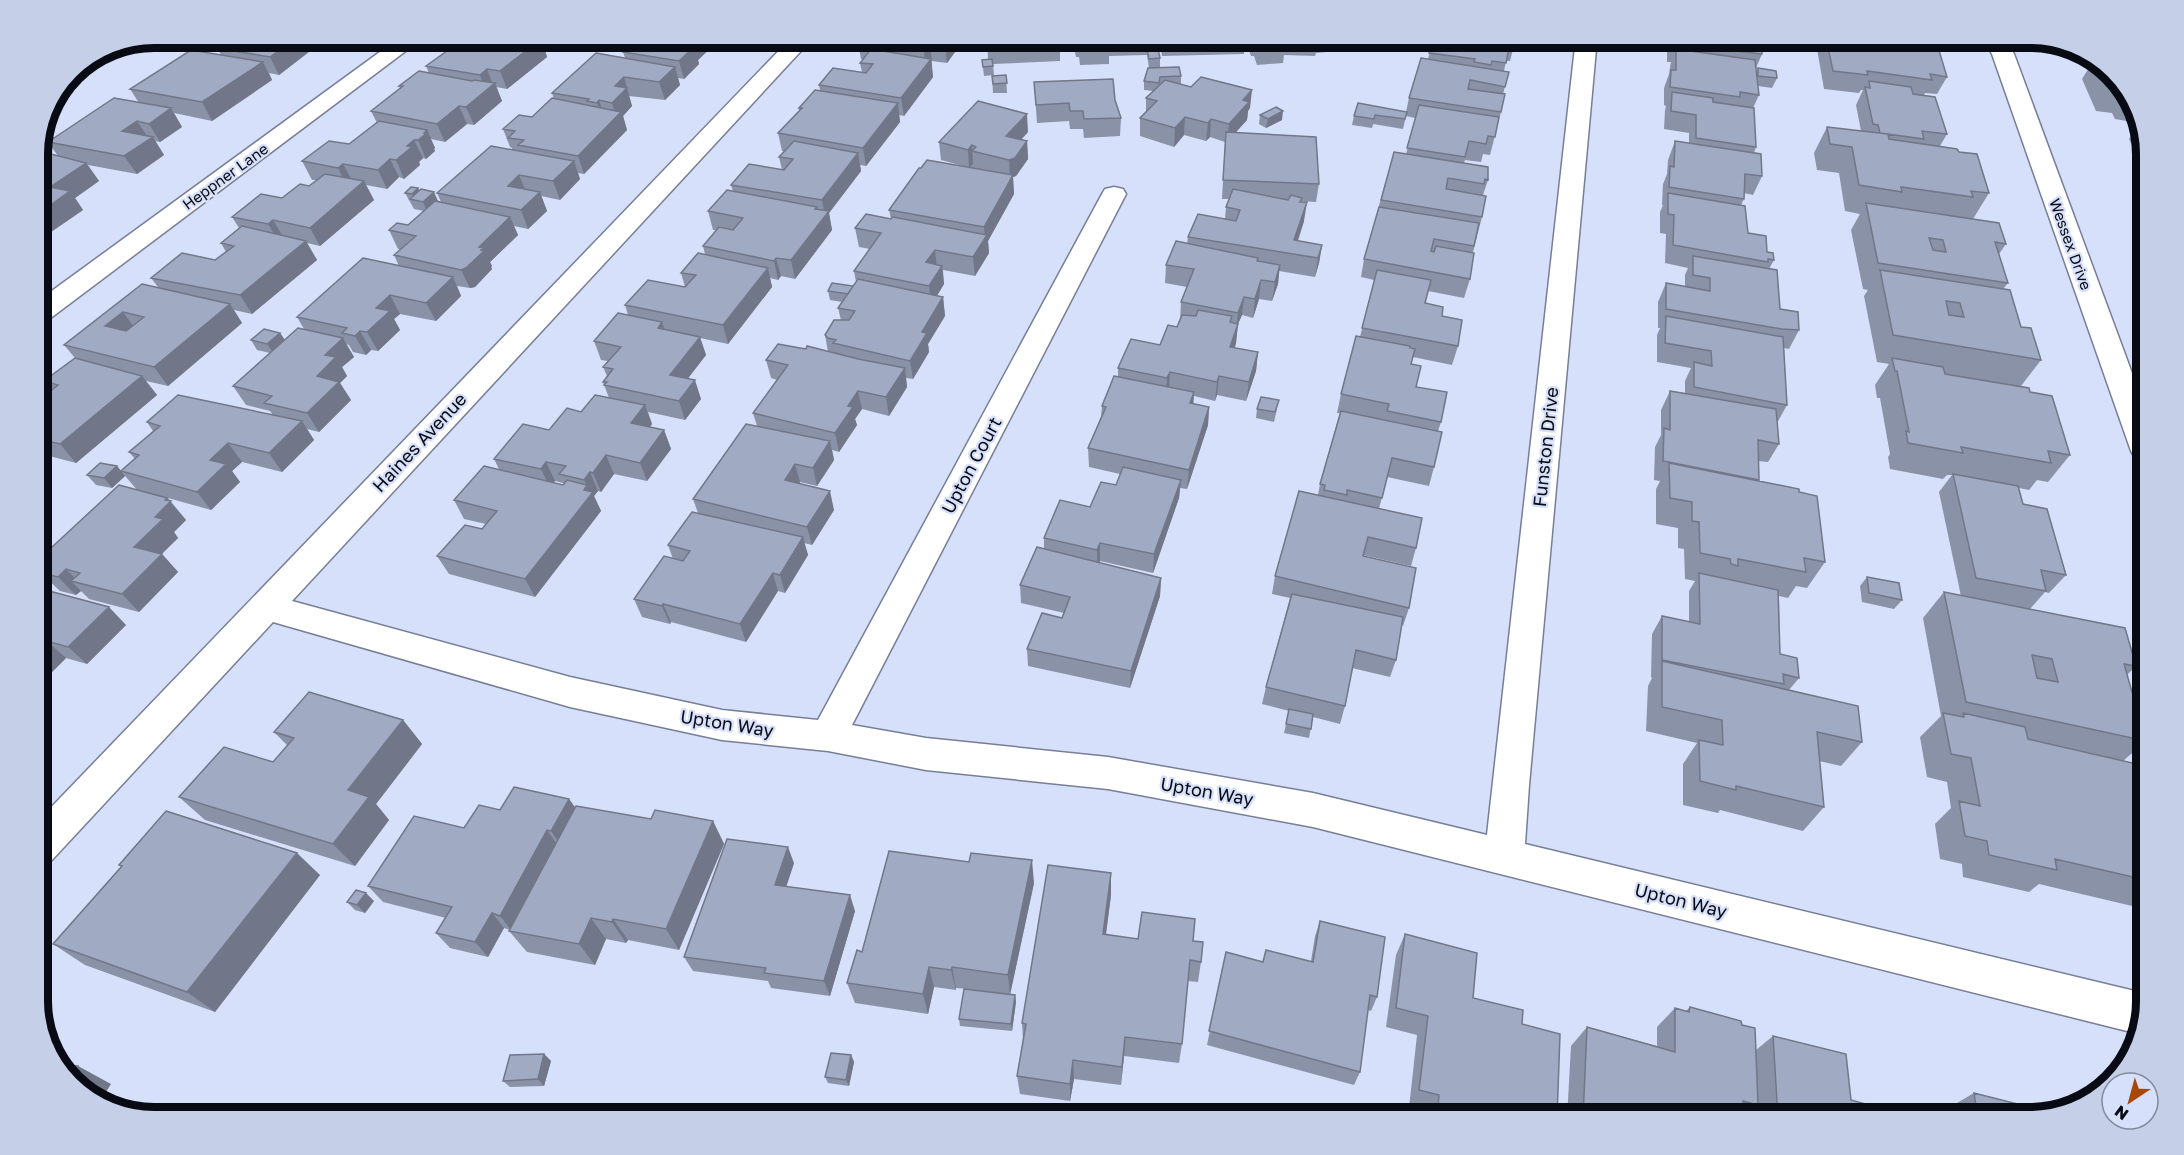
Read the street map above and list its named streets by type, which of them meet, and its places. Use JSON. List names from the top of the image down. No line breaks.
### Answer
{"streets":{"street":["Heppner Lane","Wessex Drive","Haines Avenue","Funston Drive","Upton Court","Upton Way"]},"crossings":[["Haines Avenue","Upton Way"],["Funston Drive","Upton Way"],["Upton Court","Upton Way"]],"north":"bottom left"}
